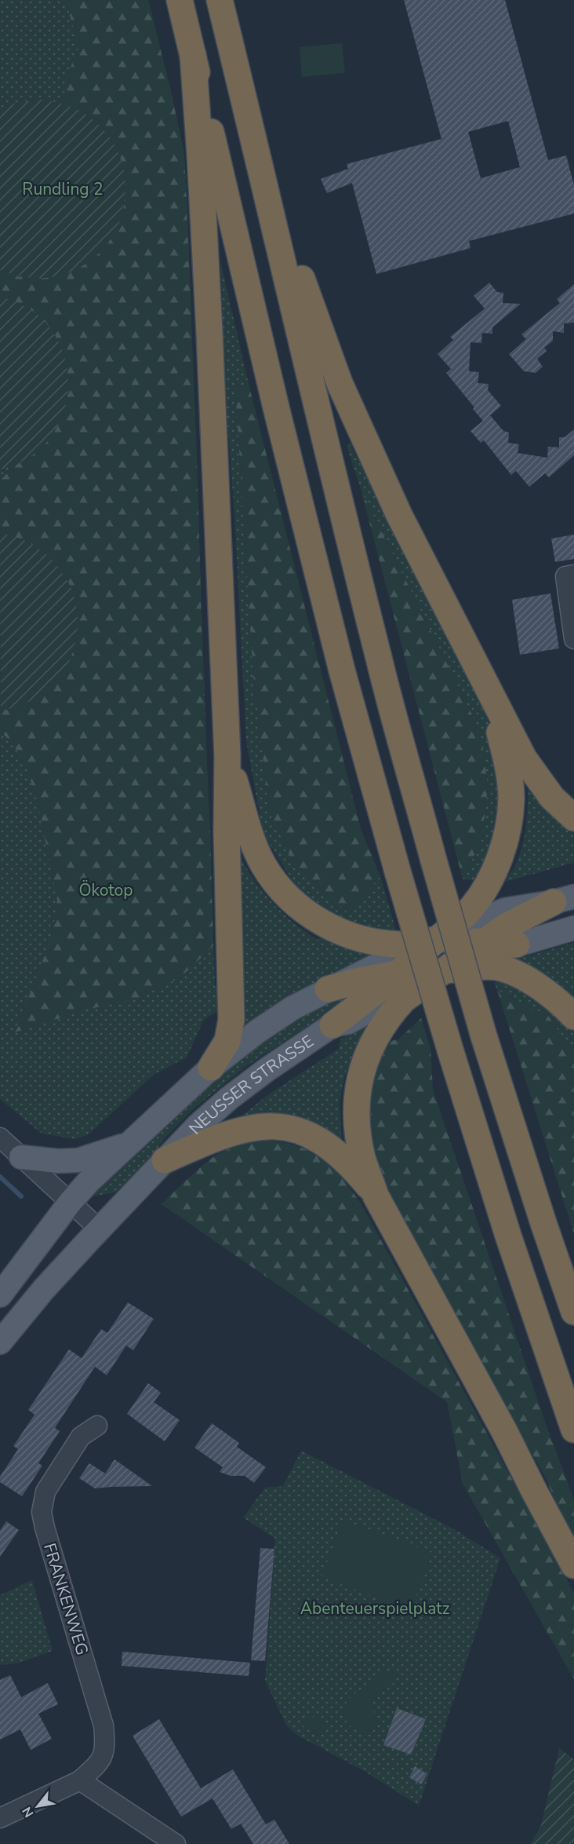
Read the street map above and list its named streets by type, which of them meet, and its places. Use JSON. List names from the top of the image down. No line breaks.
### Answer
{"streets":{"main road":["NEUSSER STRASSE"],"street":["FRANKENWEG"]},"parks":["Rundling 2","Ökotop","Abenteuerspielplatz"],"north":"bottom left"}
